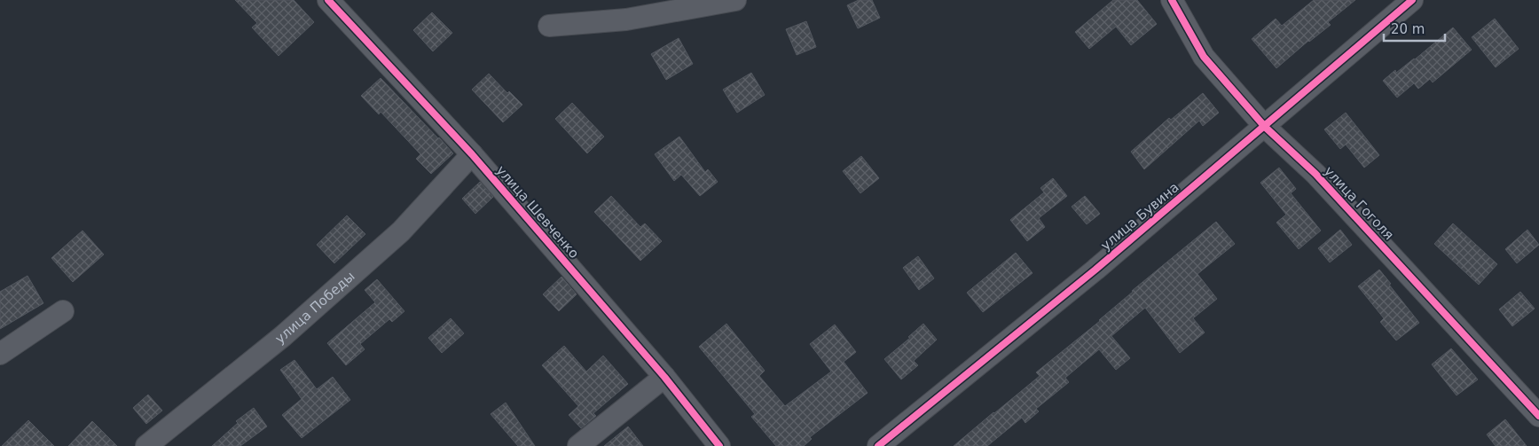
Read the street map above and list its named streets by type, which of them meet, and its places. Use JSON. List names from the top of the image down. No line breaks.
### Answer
{"streets":{"street":["улица Гоголя","улица Шевченко","улица Бувина","улица Победы"]},"crossings":[["улица Гоголя","улица Бувина"],["улица Шевченко","улица Победы"]],"scale_bar":"20 m"}
